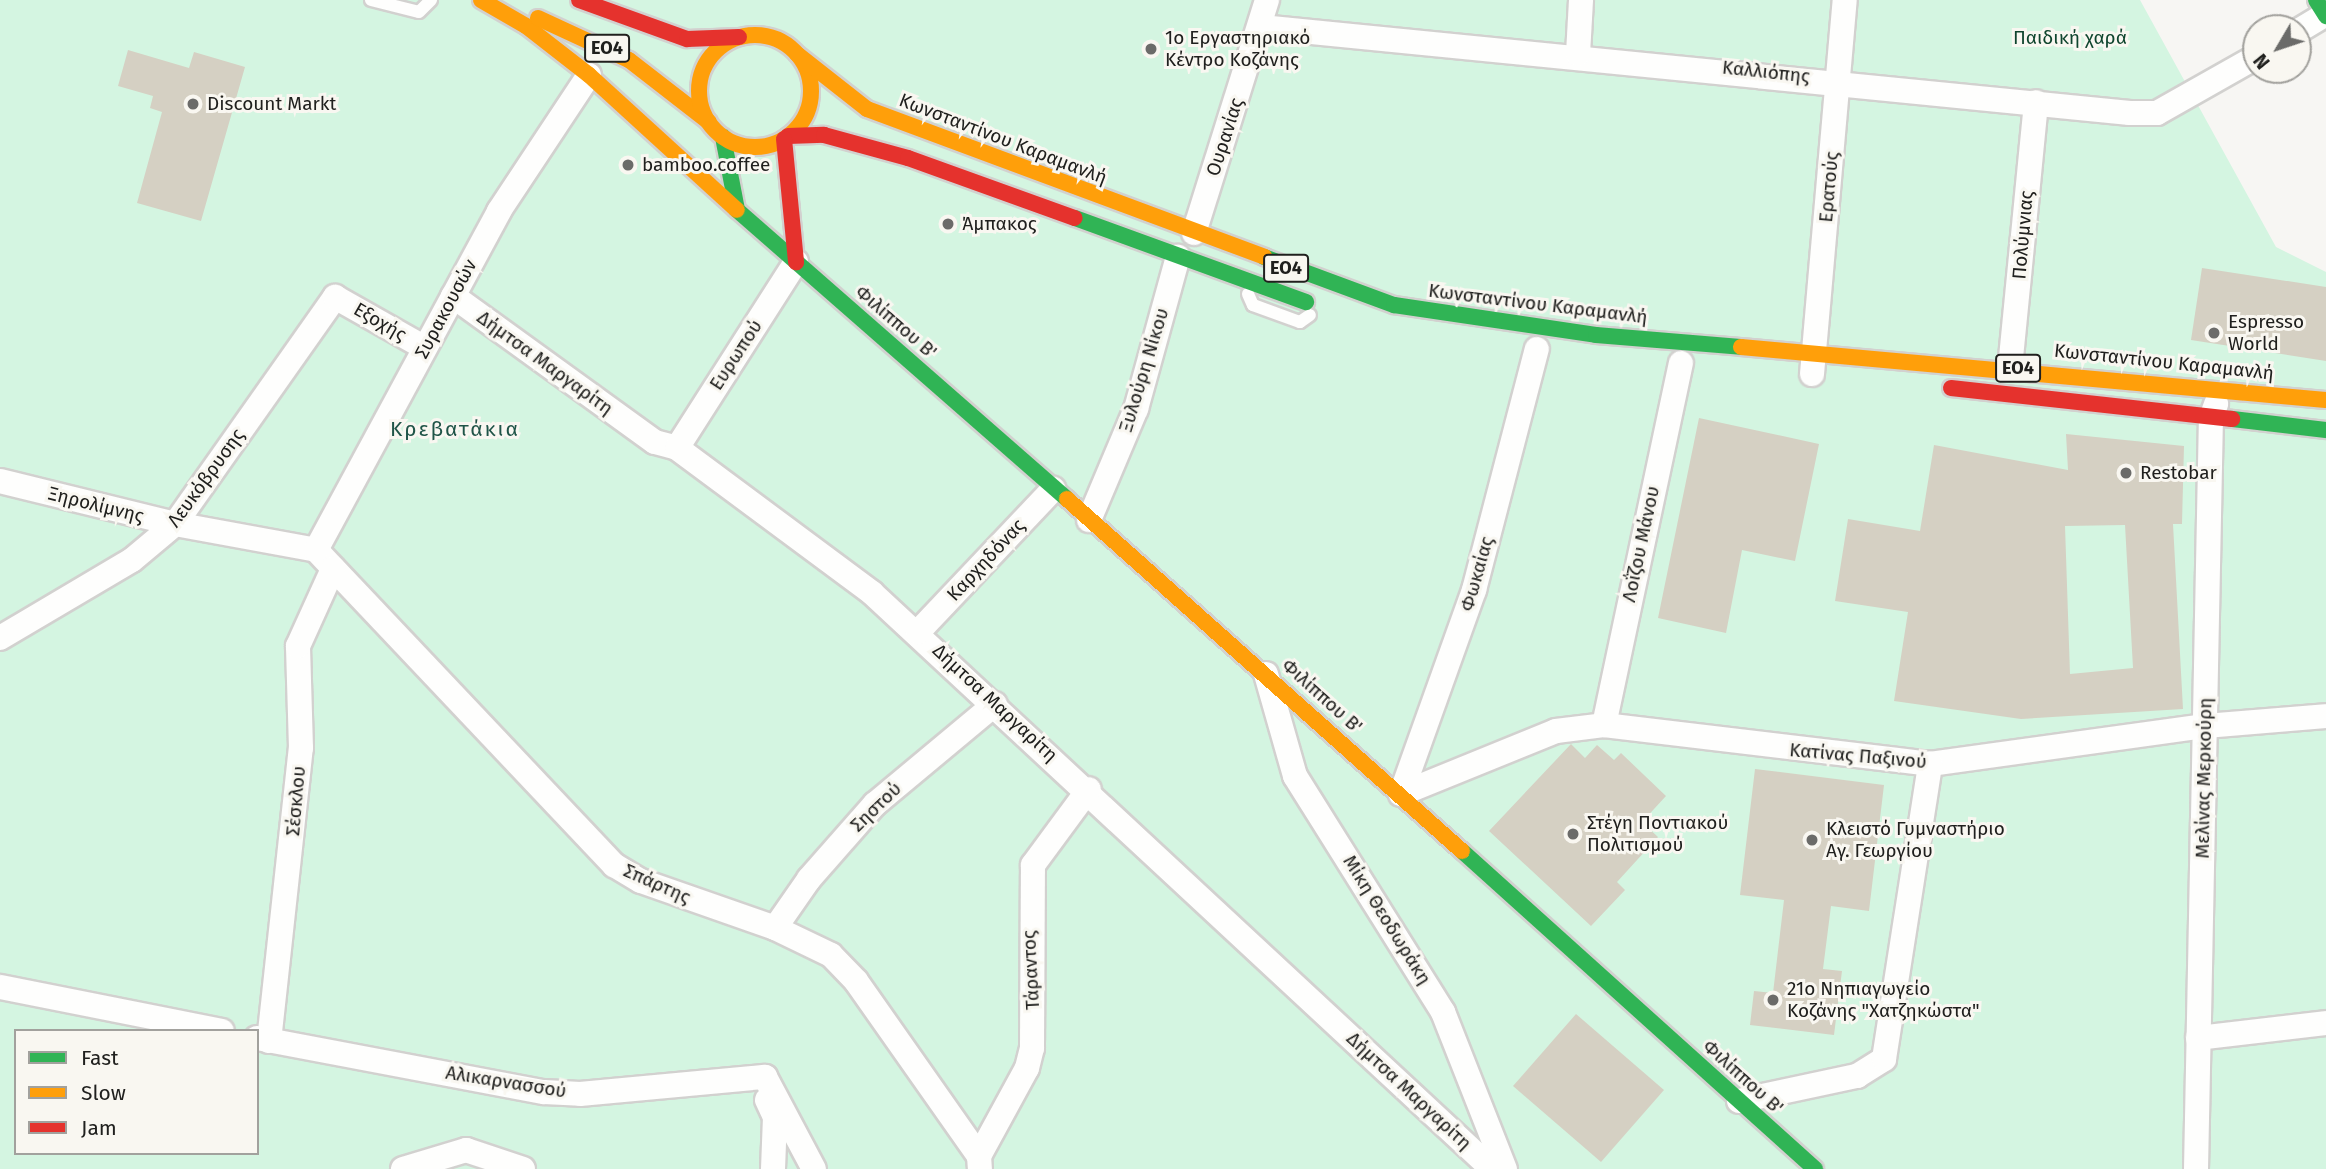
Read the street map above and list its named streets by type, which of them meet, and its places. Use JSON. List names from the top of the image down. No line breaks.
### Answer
{"streets":{"main road":["ΕΟ4","Κωνσταντίνου Καραμανλή","Φιλίππου Β'"],"street":["Καλλιόπης","Ουρανίας","Ερατούς","Πολύμνιας","Συρακουσών","Εξοχής","Ευρωπού","Δήμτσα Μαργαρίτη","Ξυλούρη Νίκου","Λευκόβρυσης","Ξηρολίμνης","Λοΐζου Μάνου","Καρχηδόνας","Φωκαίας","Κατίνας Παξινού","Μελίνας Μερκούρη","Σέσκλου","Σηστού","Σπάρτης","Μίκη Θεοδωράκη","Τάραντος","Αλικαρνασσού"]},"crossings":[["ΕΟ4","Κωνσταντίνου Καραμανλή"],["ΕΟ4","Ξυλούρη Νίκου"],["ΕΟ4","Μελίνας Μερκούρη"],["Καλλιόπης","Ουρανίας"],["Καλλιόπης","Ερατούς"],["Καλλιόπης","Πολύμνιας"],["Ουρανίας","Κωνσταντίνου Καραμανλή"],["Κωνσταντίνου Καραμανλή","Ερατούς"],["Κωνσταντίνου Καραμανλή","Πολύμνιας"],["Κωνσταντίνου Καραμανλή","Μελίνας Μερκούρη"],["Συρακουσών","Εξοχής"],["Συρακουσών","Φιλίππου Β'"],["Συρακουσών","Δήμτσα Μαργαρίτη"],["Συρακουσών","Ξηρολίμνης"],["Συρακουσών","Σπάρτης"],["Εξοχής","Λευκόβρυσης"],["Φιλίππου Β'","Ευρωπού"],["Φιλίππου Β'","Ξυλούρη Νίκου"],["Φιλίππου Β'","Καρχηδόνας"],["Φιλίππου Β'","Φωκαίας"],["Φιλίππου Β'","Κατίνας Παξινού"],["Φιλίππου Β'","Μίκη Θεοδωράκη"],["Ευρωπού","Δήμτσα Μαργαρίτη"],["Δήμτσα Μαργαρίτη","Καρχηδόνας"],["Δήμτσα Μαργαρίτη","Σηστού"],["Δήμτσα Μαργαρίτη","Τάραντος"],["Λευκόβρυσης","Ξηρολίμνης"],["Ξηρολίμνης","Σπάρτης"],["Λοΐζου Μάνου","Κατίνας Παξινού"],["Φωκαίας","Κατίνας Παξινού"],["Κατίνας Παξινού","Μελίνας Μερκούρη"],["Σέσκλου","Σπάρτης"],["Σέσκλου","Αλικαρνασσού"],["Σηστού","Σπάρτης"],["Σπάρτης","Τάραντος"]],"districts":["Κρεβατάκια"],"parks":["Παιδική χαρά"],"places":["1ο Εργαστηριακό Κέντρο Κοζάνης","Discount Markt","bamboo.coffee","Άμπακος","Espresso World","Restobar","Στέγη Ποντιακού Πολιτισμού","Κλειστό Γυμναστήριο Αγ. Γεωργίου","21ο Νηπιαγωγείο Κοζάνης \"Χατζηκώστα\""],"legend":["Fast","Slow","Jam"],"north":"bottom left"}
